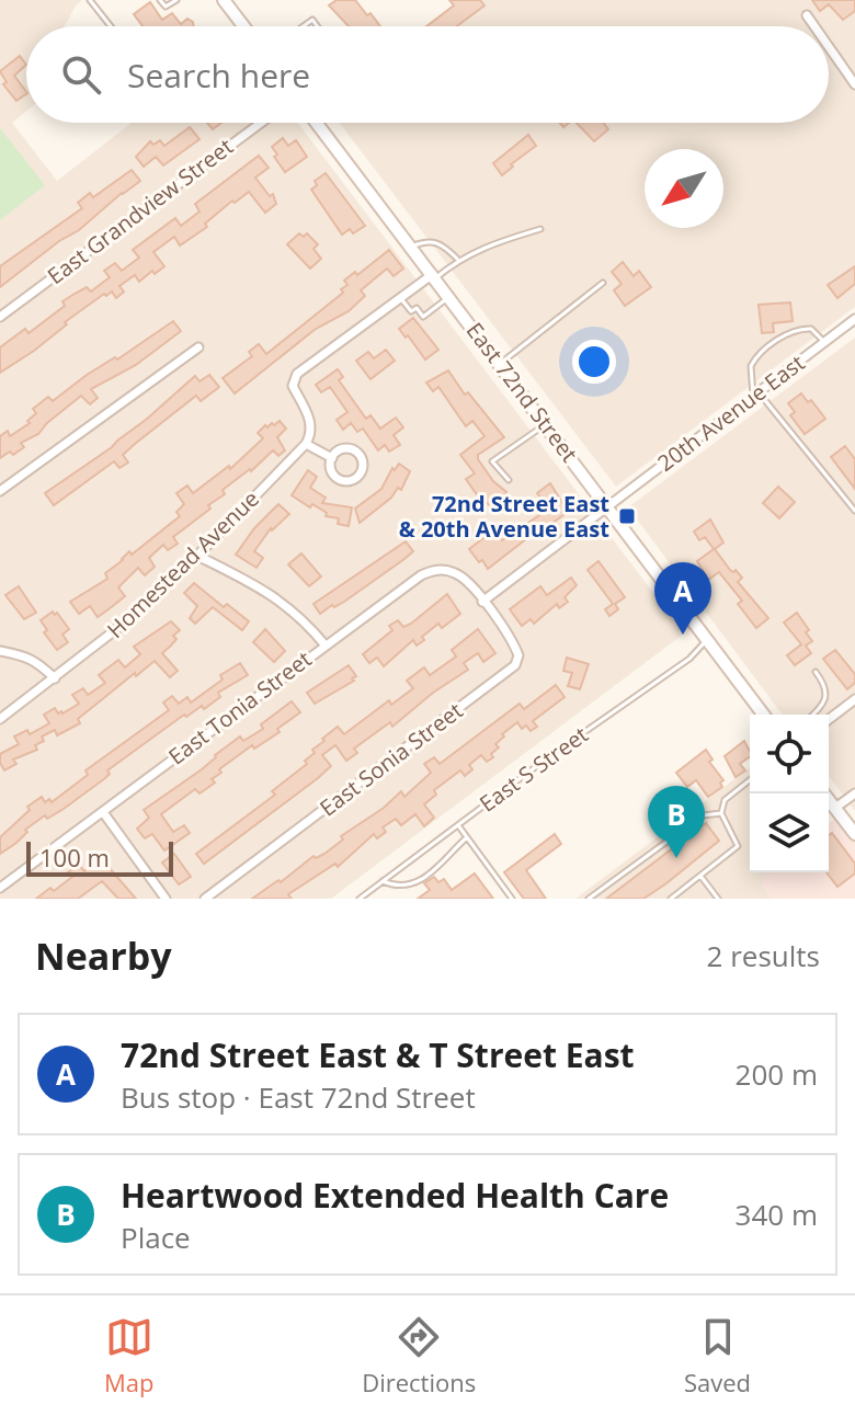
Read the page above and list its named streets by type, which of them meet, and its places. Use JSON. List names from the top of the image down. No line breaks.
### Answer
{"streets":{"main road":["East 72nd Street"],"street":["East Grandview Street","20th Avenue East","Homestead Avenue","East Tonia Street","East Sonia Street"],"lane":["East S Street"]},"crossings":[["East 72nd Street","20th Avenue East"],["East 72nd Street","East S Street"],["20th Avenue East","East Tonia Street"],["20th Avenue East","East Sonia Street"],["East Tonia Street","East Sonia Street"]],"places":{"transit":["72nd Street East & 20th Avenue East"]},"scale_bar":"100 m","north":"bottom left","page":{"search":"Search here","pins":["A","B"],"scale":"100 m","heading":["Nearby","2 results"],"list":[{"mark":"A","name":"72nd Street East & T Street East","note":"Bus stop · East 72nd Street","value":"200 m"},{"mark":"B","name":"Heartwood Extended Health Care","note":"Place","value":"340 m"}],"nav":["Map","Directions","Saved"]}}
